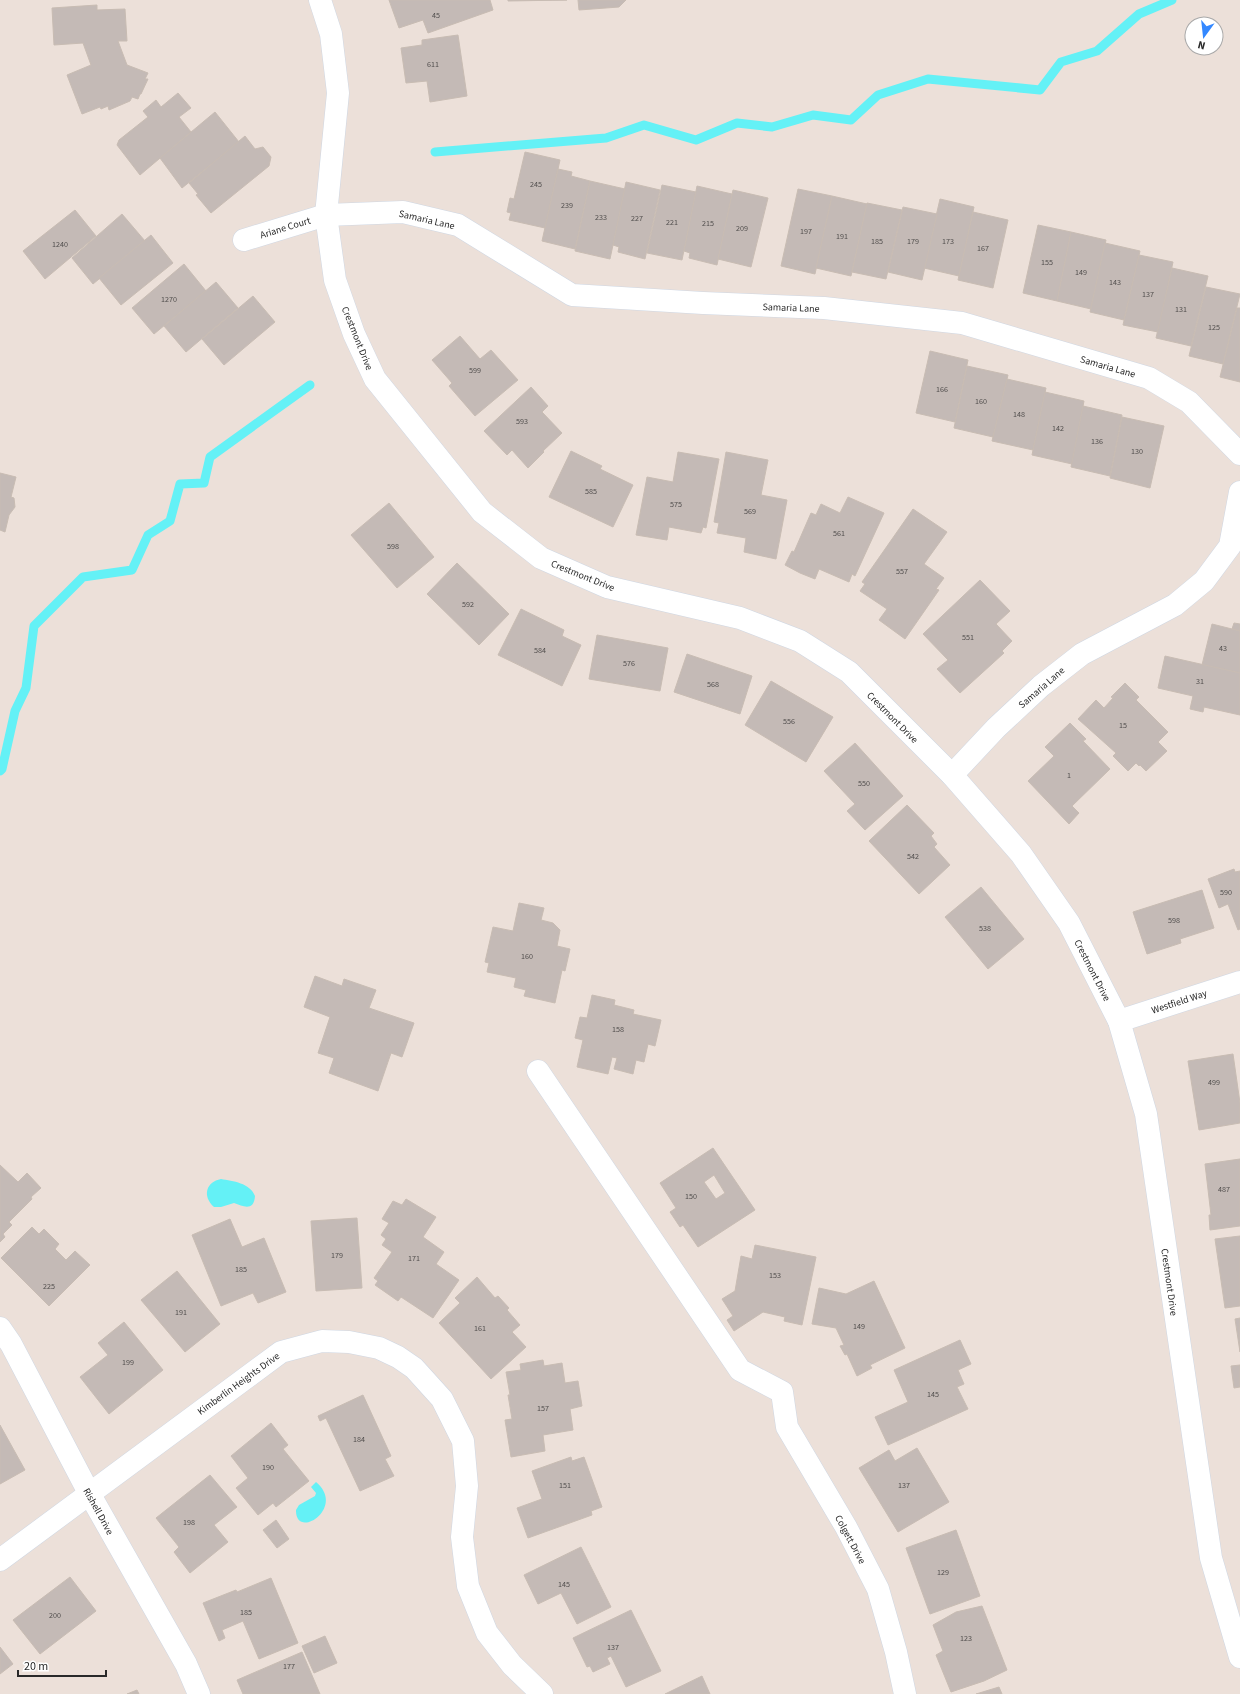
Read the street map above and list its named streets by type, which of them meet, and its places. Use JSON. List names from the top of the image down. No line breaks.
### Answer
{"streets":{"street":["Samaria Lane","Ariane Court","Crestmont Drive","Westfield Way","Kimberlin Heights Drive","Rishell Drive","Colgett Drive"]},"crossings":[["Samaria Lane","Ariane Court"],["Samaria Lane","Crestmont Drive"],["Ariane Court","Crestmont Drive"],["Crestmont Drive","Westfield Way"],["Kimberlin Heights Drive","Rishell Drive"]],"house_numbers":["45","611","245","239","233","227","221","215","209","197","191","185","179","173","1240","167","155","149","143","137","1270","131","125","599","166","160","148","593","142","136","130","585","575","569","561","598","557","592","551","43","584","576","31","568","556","15","1","550","542","590","598","538","160","158","499","487","150","179","171","185","153","225","191","149","161","199","145","157","184","190","151","137","198","129","145","185","200","123","137","177"],"scale_bar":"20 m","north":"bottom"}
